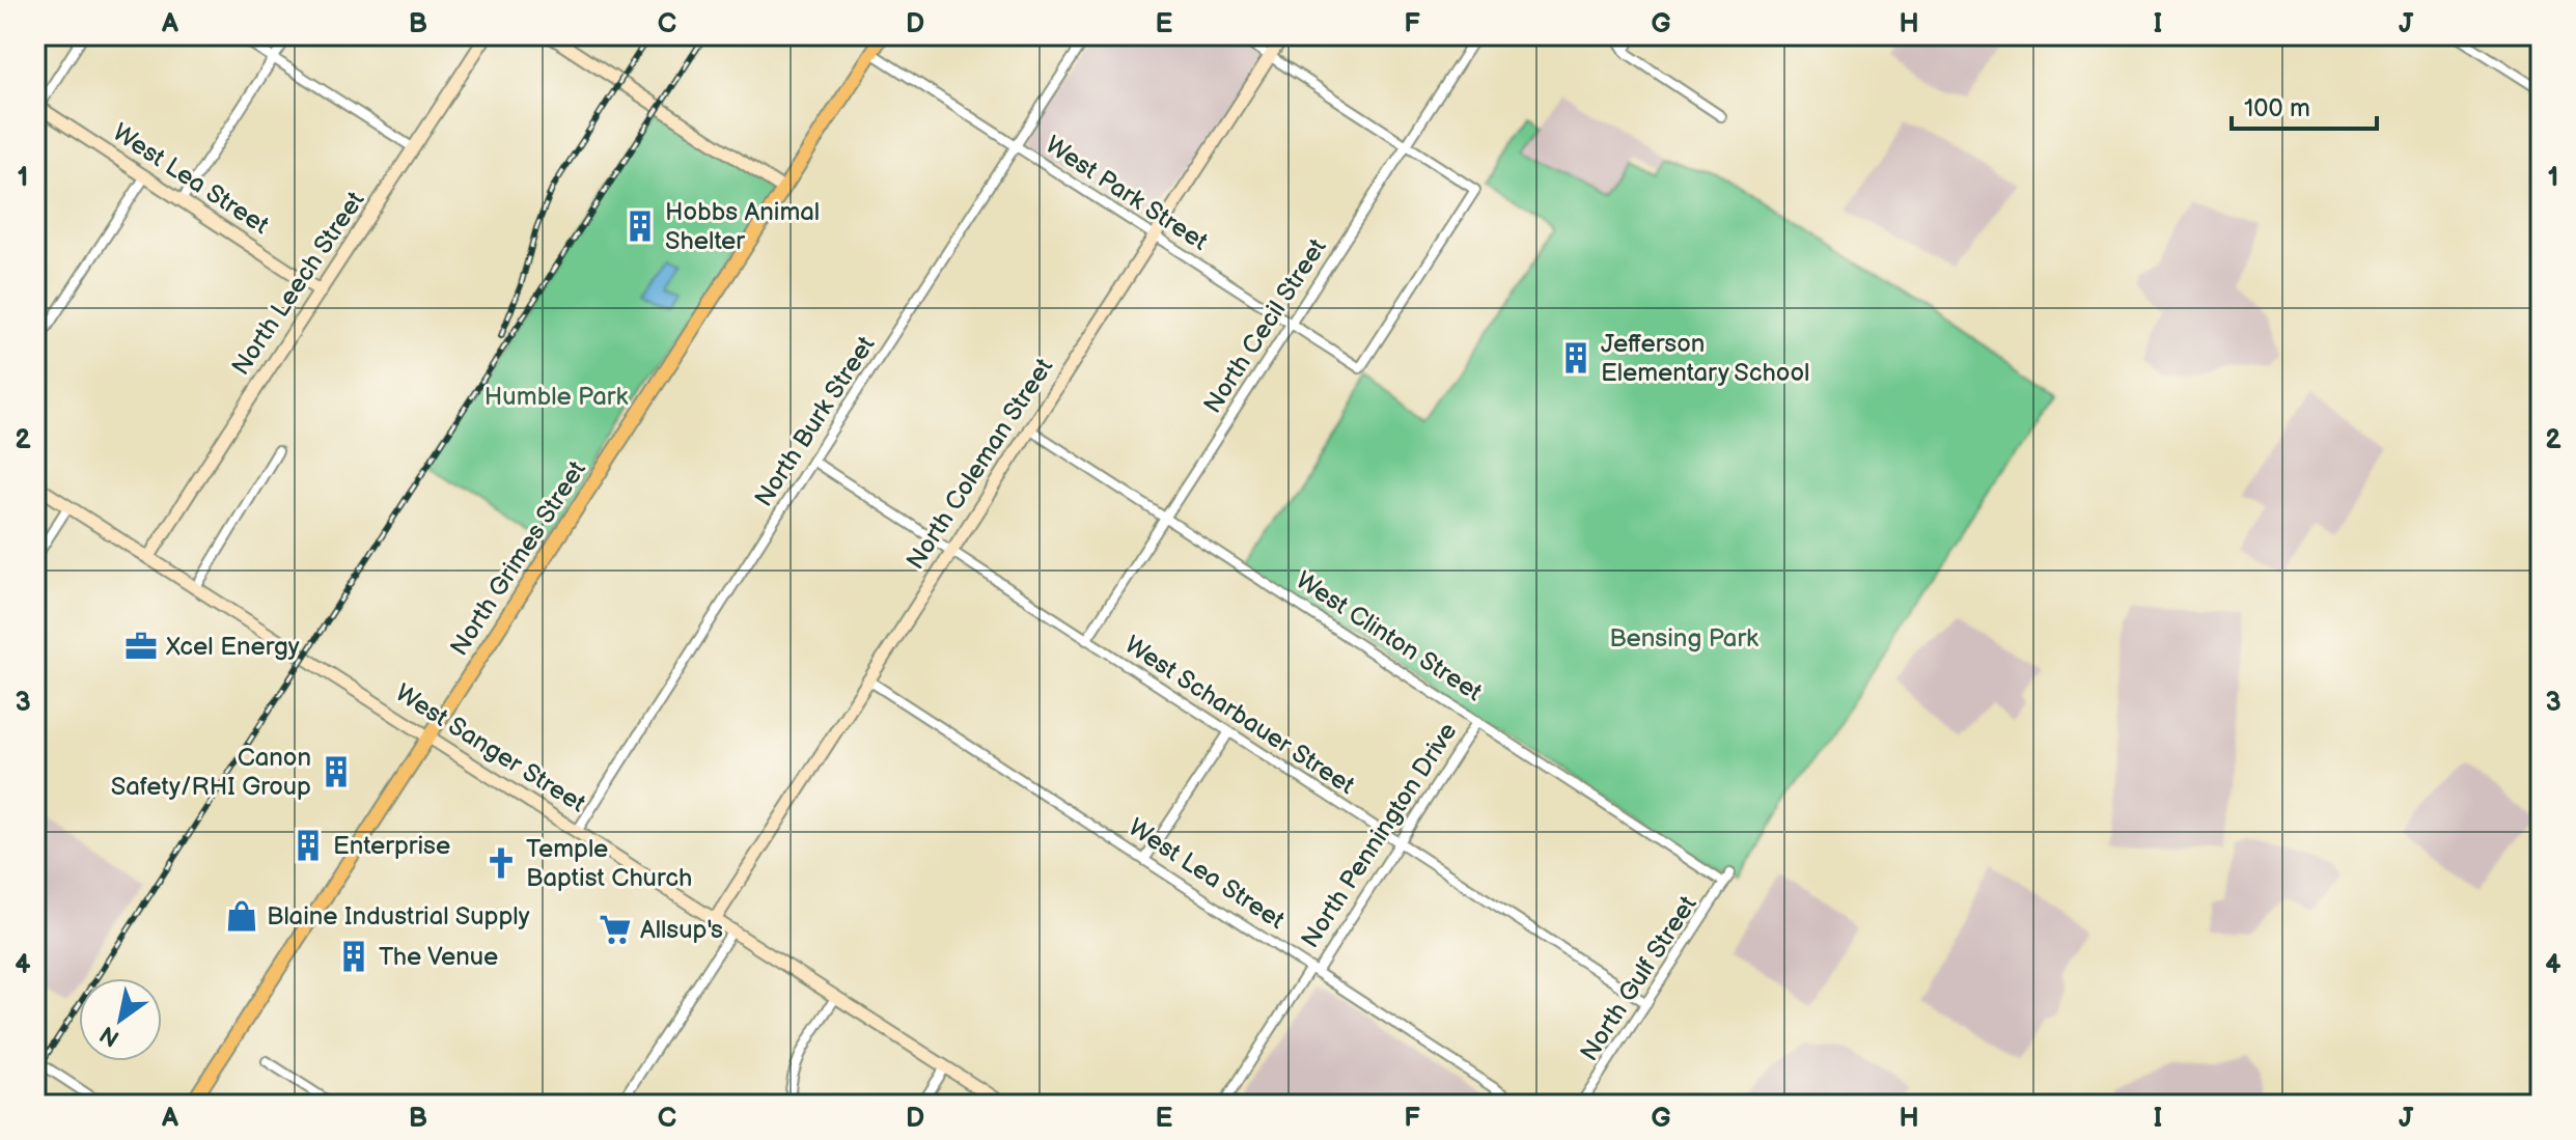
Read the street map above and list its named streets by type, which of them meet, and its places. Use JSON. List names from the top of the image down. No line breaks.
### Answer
{"streets":{"main road":["North Grimes Street"],"street":["West Lea Street","West Park Street","North Leech Street","North Cecil Street","North Burk Street","North Coleman Street","West Clinton Street","West Scharbauer Street","West Sanger Street","North Pennington Drive","North Gulf Street"]},"crossings":[["West Lea Street","North Leech Street"],["West Lea Street","North Coleman Street"],["West Lea Street","North Pennington Drive"],["West Park Street","North Cecil Street"],["West Park Street","North Burk Street"],["West Park Street","North Coleman Street"],["West Park Street","North Grimes Street"],["North Leech Street","West Sanger Street"],["North Cecil Street","West Clinton Street"],["North Cecil Street","West Scharbauer Street"],["North Burk Street","West Scharbauer Street"],["North Burk Street","West Sanger Street"],["North Coleman Street","West Clinton Street"],["North Coleman Street","West Scharbauer Street"],["North Coleman Street","West Sanger Street"],["North Grimes Street","West Sanger Street"],["West Clinton Street","North Pennington Drive"],["West Clinton Street","North Gulf Street"],["West Scharbauer Street","North Pennington Drive"],["West Scharbauer Street","North Gulf Street"]],"parks":["Humble Park","Bensing Park"],"places":{"building":["Hobbs Animal Shelter","Jefferson Elementary School","Canon Safety/RHI Group","Enterprise","The Venue"],"office":["Xcel Energy"],"church":["Temple Baptist Church"],"shop":["Blaine Industrial Supply"],"supermarket":["Allsup's"]},"scale_bar":"100 m","north":"bottom left","grid":{"columns":["A","B","C","D","E","F","G","H","I","J"],"rows":["1","2","3","4"]}}
